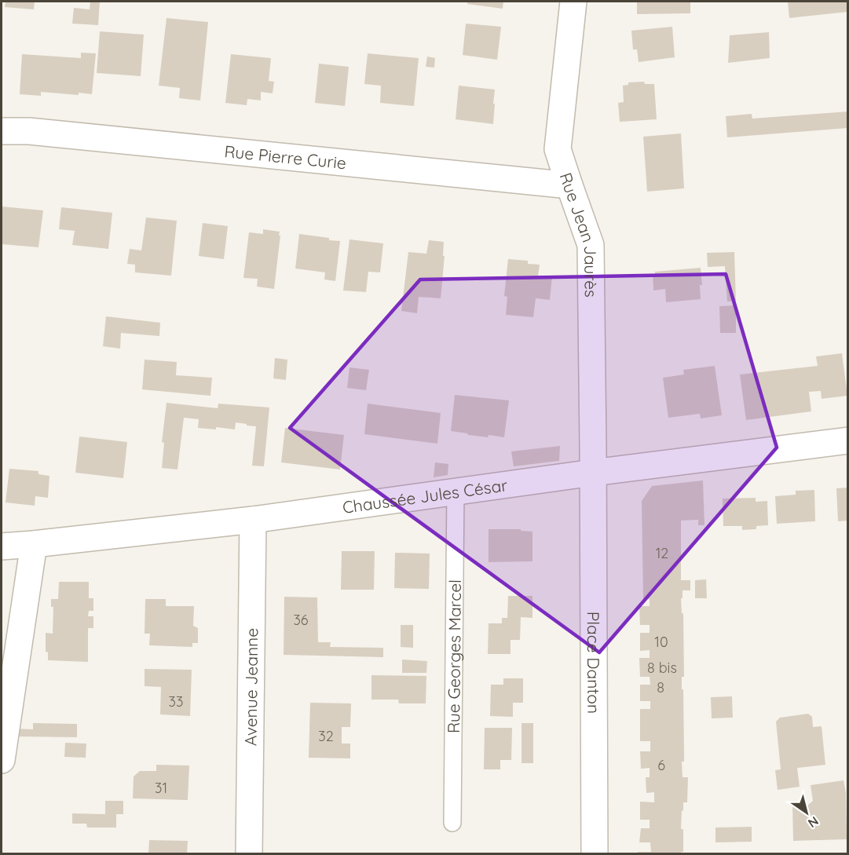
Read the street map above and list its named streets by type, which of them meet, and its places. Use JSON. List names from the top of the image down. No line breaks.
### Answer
{"streets":{"street":["Rue Pierre Curie","Rue Jean Jaurès","Chaussée Jules César","Place Danton","Avenue Jeanne"],"lane":["Rue Georges Marcel"]},"crossings":[["Rue Pierre Curie","Rue Jean Jaurès"],["Rue Jean Jaurès","Chaussée Jules César"],["Rue Jean Jaurès","Place Danton"],["Chaussée Jules César","Rue Georges Marcel"],["Chaussée Jules César","Place Danton"],["Chaussée Jules César","Avenue Jeanne"]],"house_numbers":["12","36","10","8 bis","8","33","32","6","31"],"north":"bottom right"}
